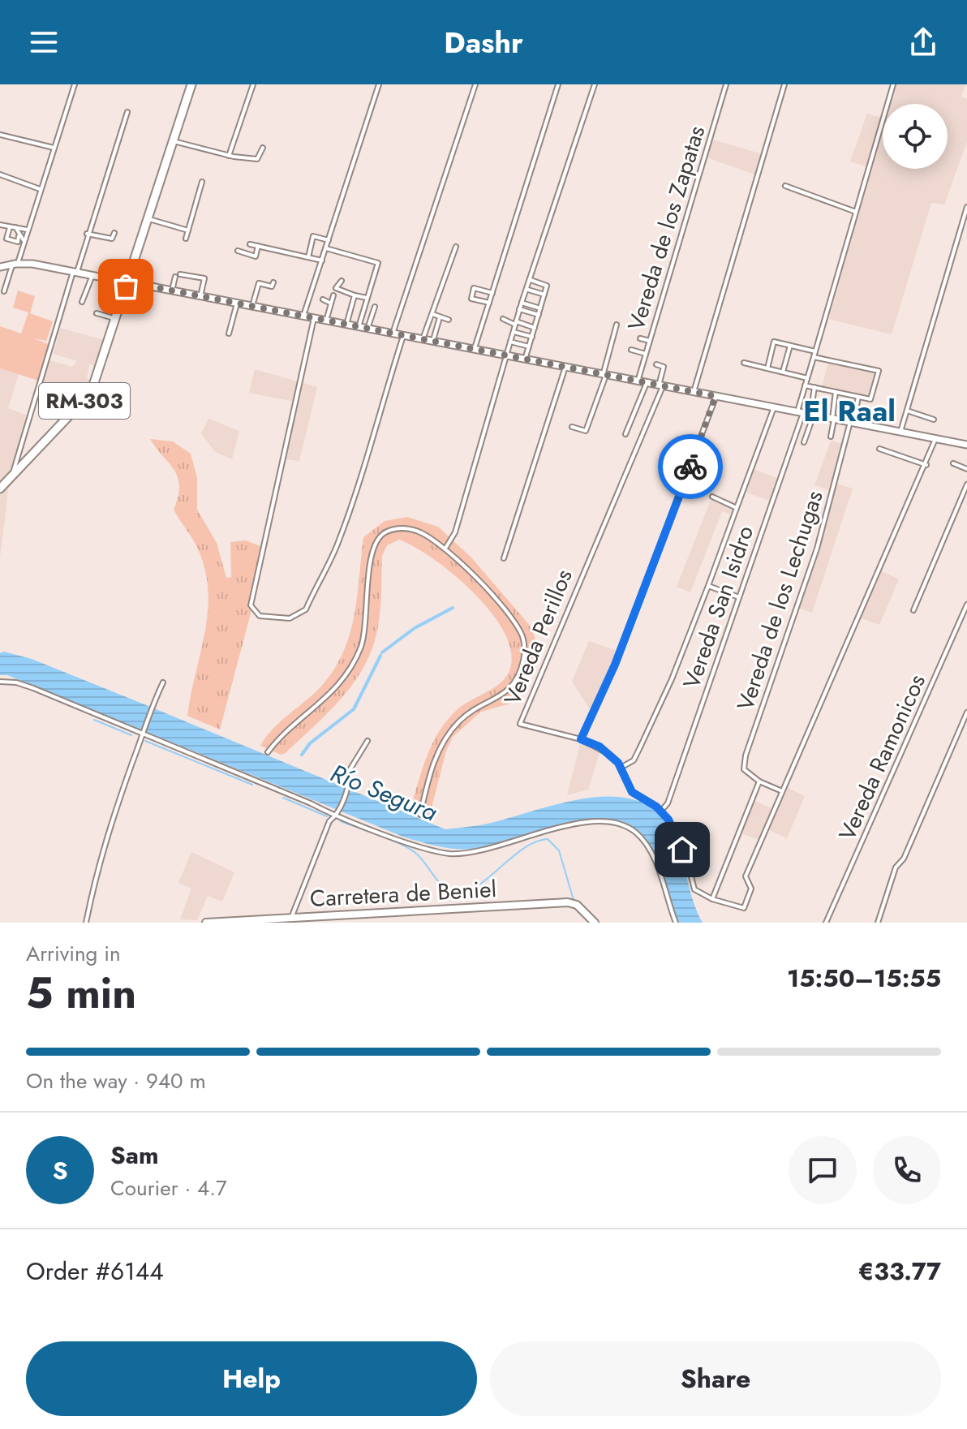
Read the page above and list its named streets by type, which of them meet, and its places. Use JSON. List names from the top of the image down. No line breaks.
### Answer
{"streets":{"highway":["RM-303"],"main road":["Carretera de Beniel"],"street":["Vereda de los Zapatas","Vereda de los Lechugas","Vereda San Isidro","Vereda Perillos","Vereda Ramonicos"]},"crossings":[["Vereda San Isidro","Vereda Perillos"]],"districts":["El Raal"],"water":["Río Segura"],"page":{"header":"Dashr","heading":["5 min","Arriving in","15:50–15:55"],"panel":["Sam","Courier · 4.7","Order #6144","€33.77"],"bar":"On the way · 940 m","round":"S","buttons":["Help","Share"]}}
